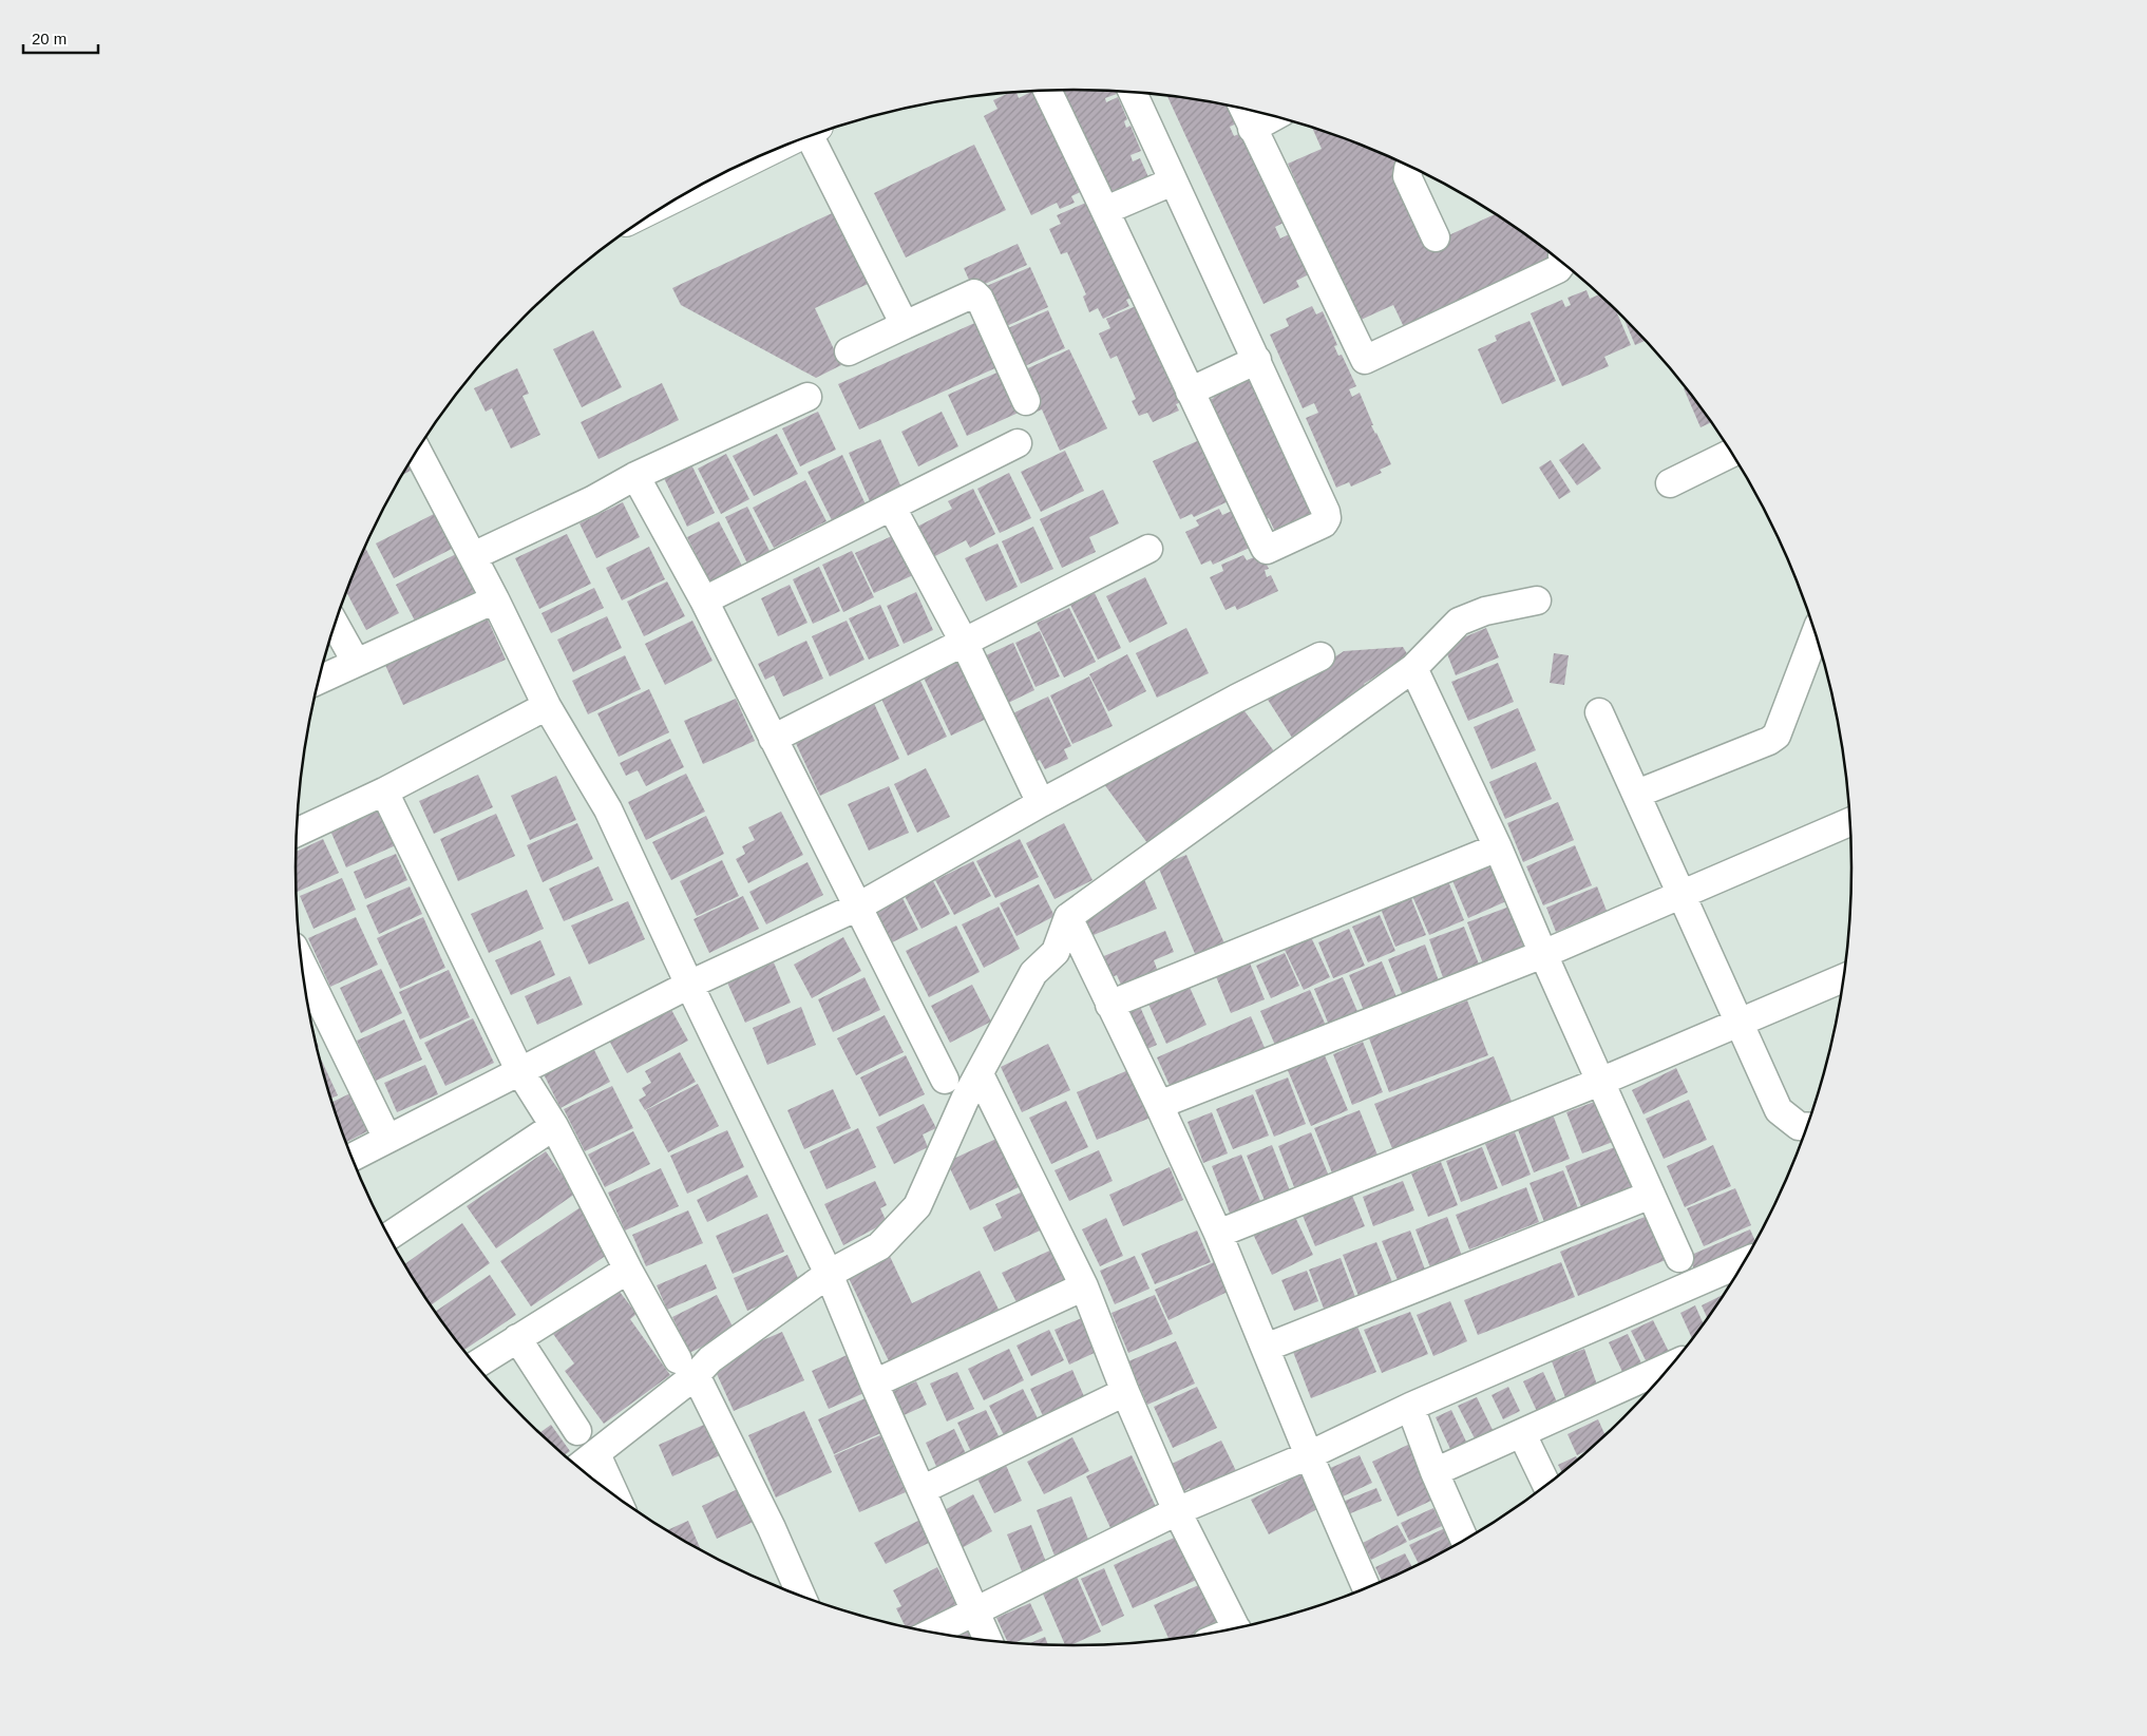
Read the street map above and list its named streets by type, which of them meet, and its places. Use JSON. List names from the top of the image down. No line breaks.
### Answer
{"scale_bar":"20 m"}
